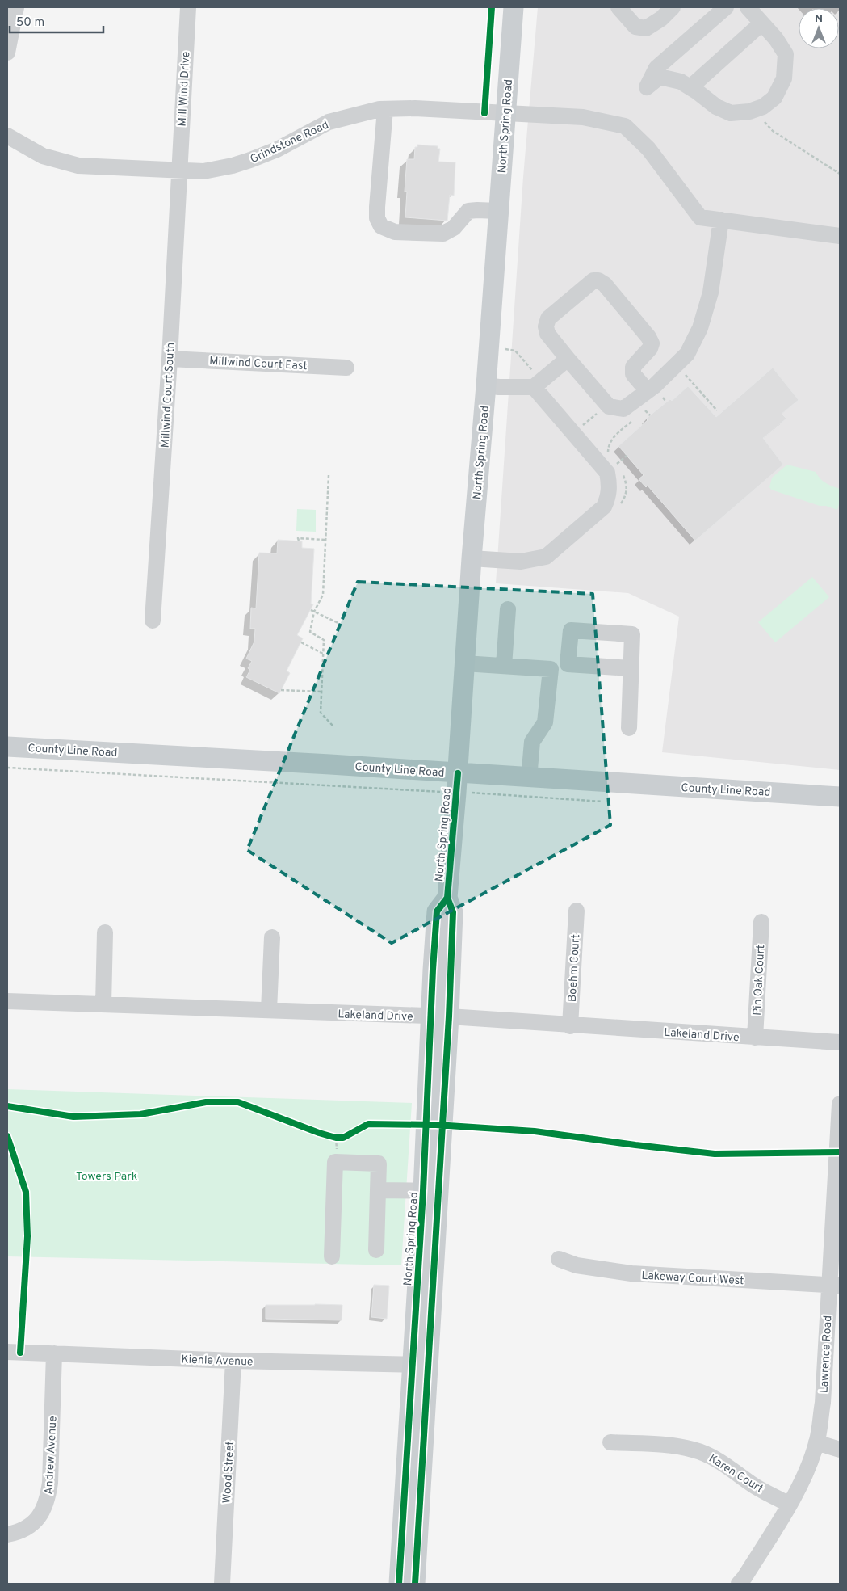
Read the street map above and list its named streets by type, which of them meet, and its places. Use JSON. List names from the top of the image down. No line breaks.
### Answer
{"streets":{"main road":["North Spring Road","County Line Road"],"street":["Mill Wind Drive","Grindstone Road","Millwind Court East","Millwind Court South","Boehm Court","Pin Oak Court","Lakeland Drive","Lakeway Court West","Lawrence Road","Kienle Avenue","Andrew Avenue","Wood Street","Karen Court"]},"crossings":[["Mill Wind Drive","Grindstone Road"],["Mill Wind Drive","Millwind Court South"],["North Spring Road","Grindstone Road"],["North Spring Road","County Line Road"],["North Spring Road","Lakeland Drive"],["North Spring Road","Kienle Avenue"],["Grindstone Road","Millwind Court South"],["Millwind Court East","Millwind Court South"],["Boehm Court","Lakeland Drive"],["Pin Oak Court","Lakeland Drive"],["Lakeway Court West","Lawrence Road"],["Lawrence Road","Karen Court"],["Kienle Avenue","Andrew Avenue"],["Kienle Avenue","Wood Street"]],"parks":["Towers Park"],"scale_bar":"50 m","north":"top"}
